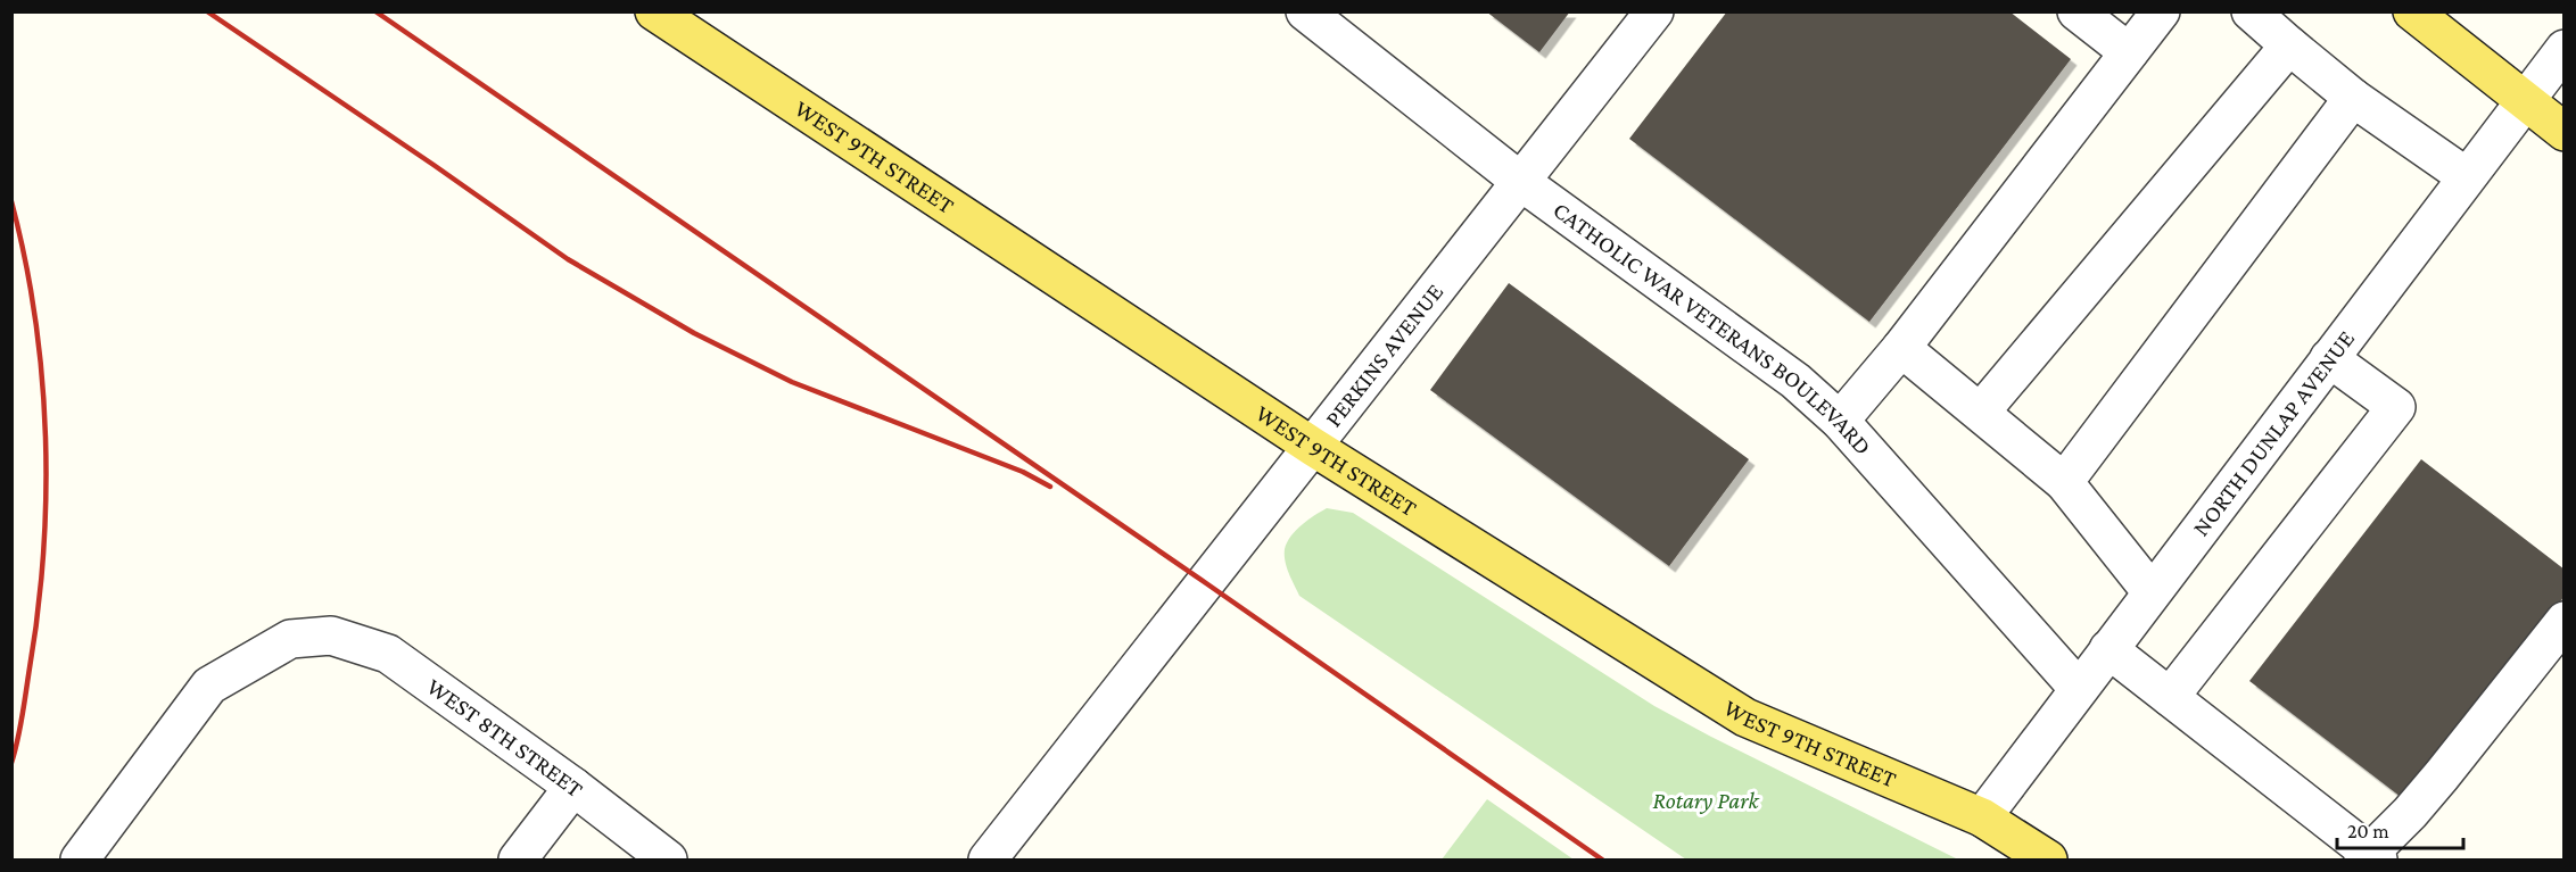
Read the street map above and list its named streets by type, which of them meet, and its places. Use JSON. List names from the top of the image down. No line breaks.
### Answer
{"streets":{"main road":["WEST 9TH STREET"],"street":["CATHOLIC WAR VETERANS BOULEVARD","PERKINS AVENUE","NORTH DUNLAP AVENUE","WEST 8TH STREET"]},"crossings":[["WEST 9TH STREET","PERKINS AVENUE"],["WEST 9TH STREET","NORTH DUNLAP AVENUE"],["CATHOLIC WAR VETERANS BOULEVARD","PERKINS AVENUE"],["CATHOLIC WAR VETERANS BOULEVARD","NORTH DUNLAP AVENUE"]],"parks":["Rotary Park"],"scale_bar":"20 m"}
